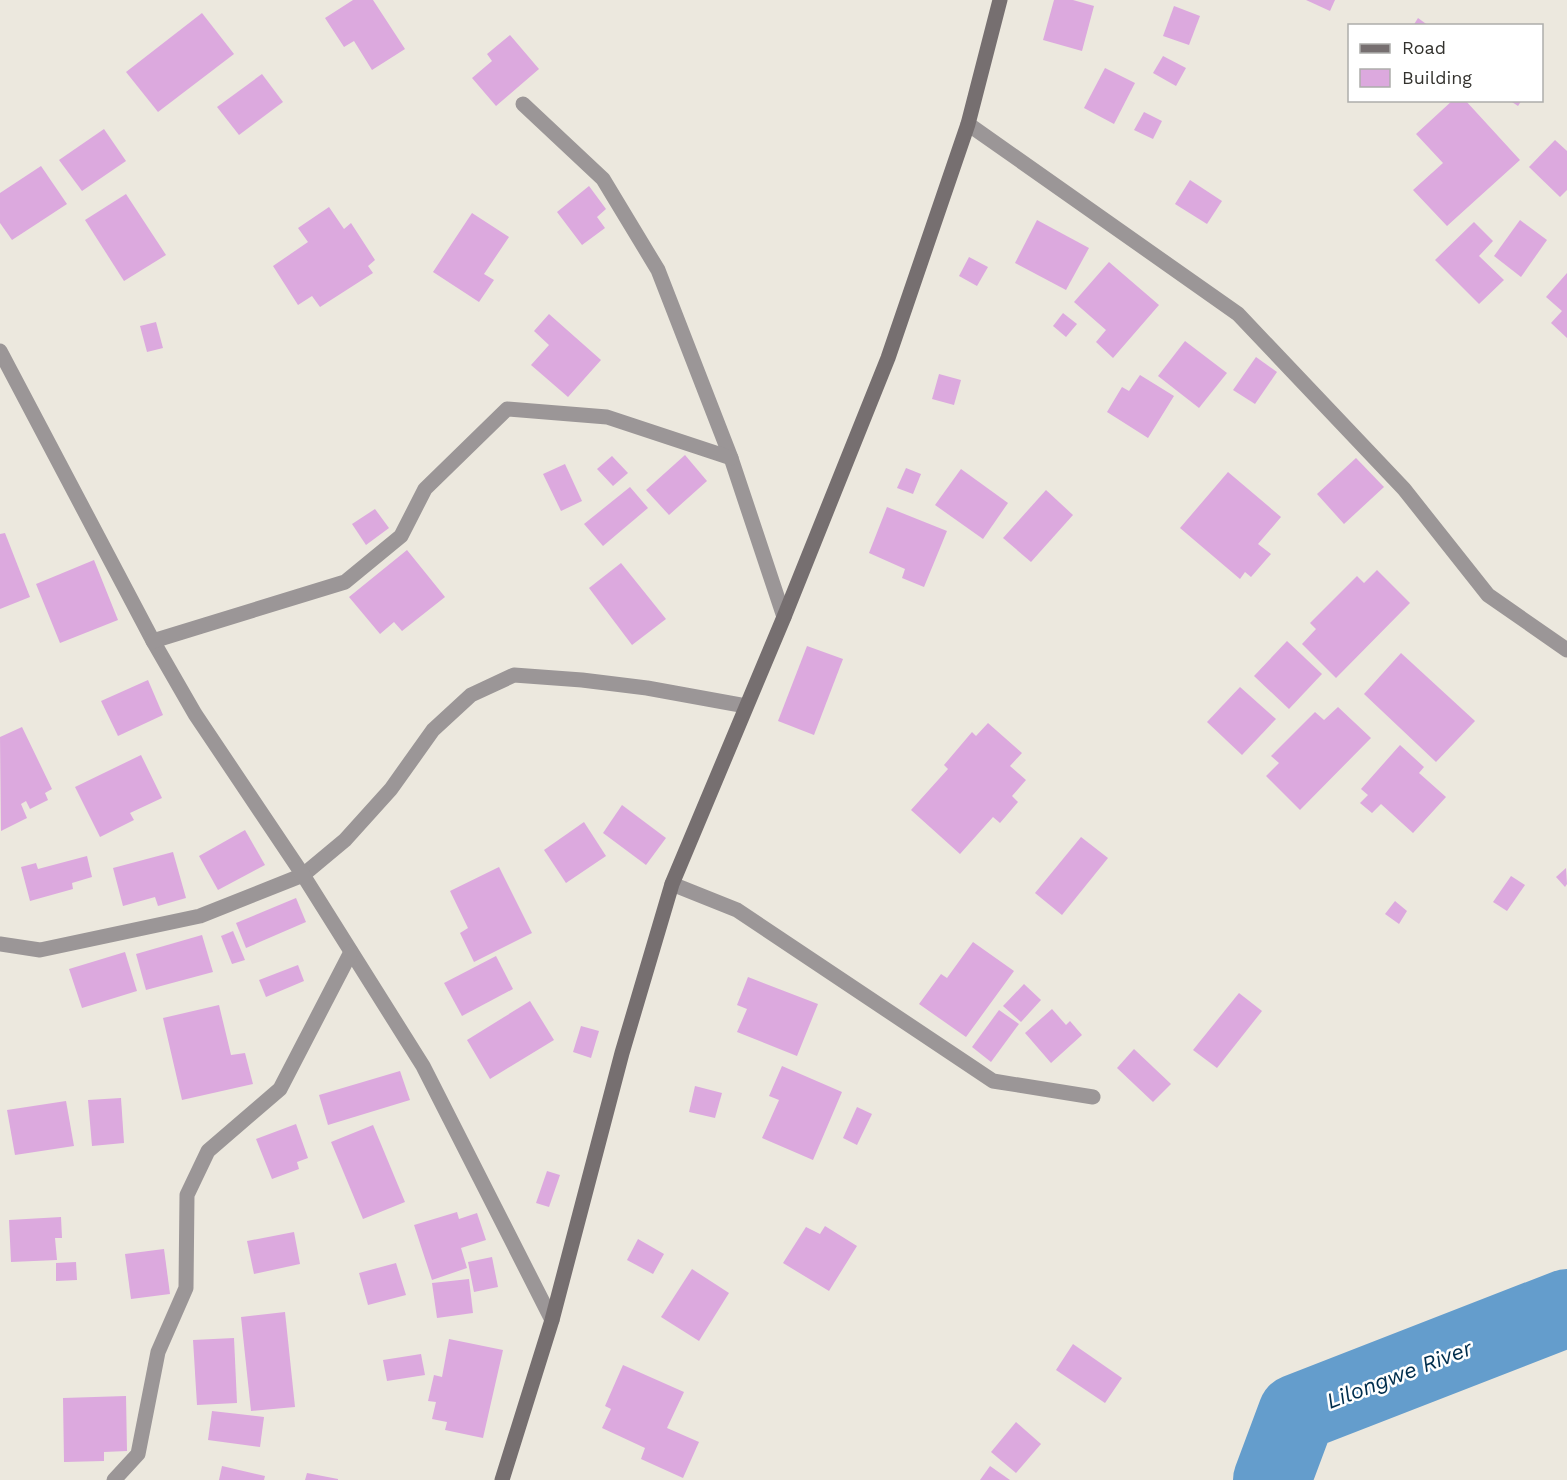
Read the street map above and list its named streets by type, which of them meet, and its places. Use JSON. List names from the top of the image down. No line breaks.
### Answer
{"water":["Lilongwe River"],"legend":["Road","Building"]}
